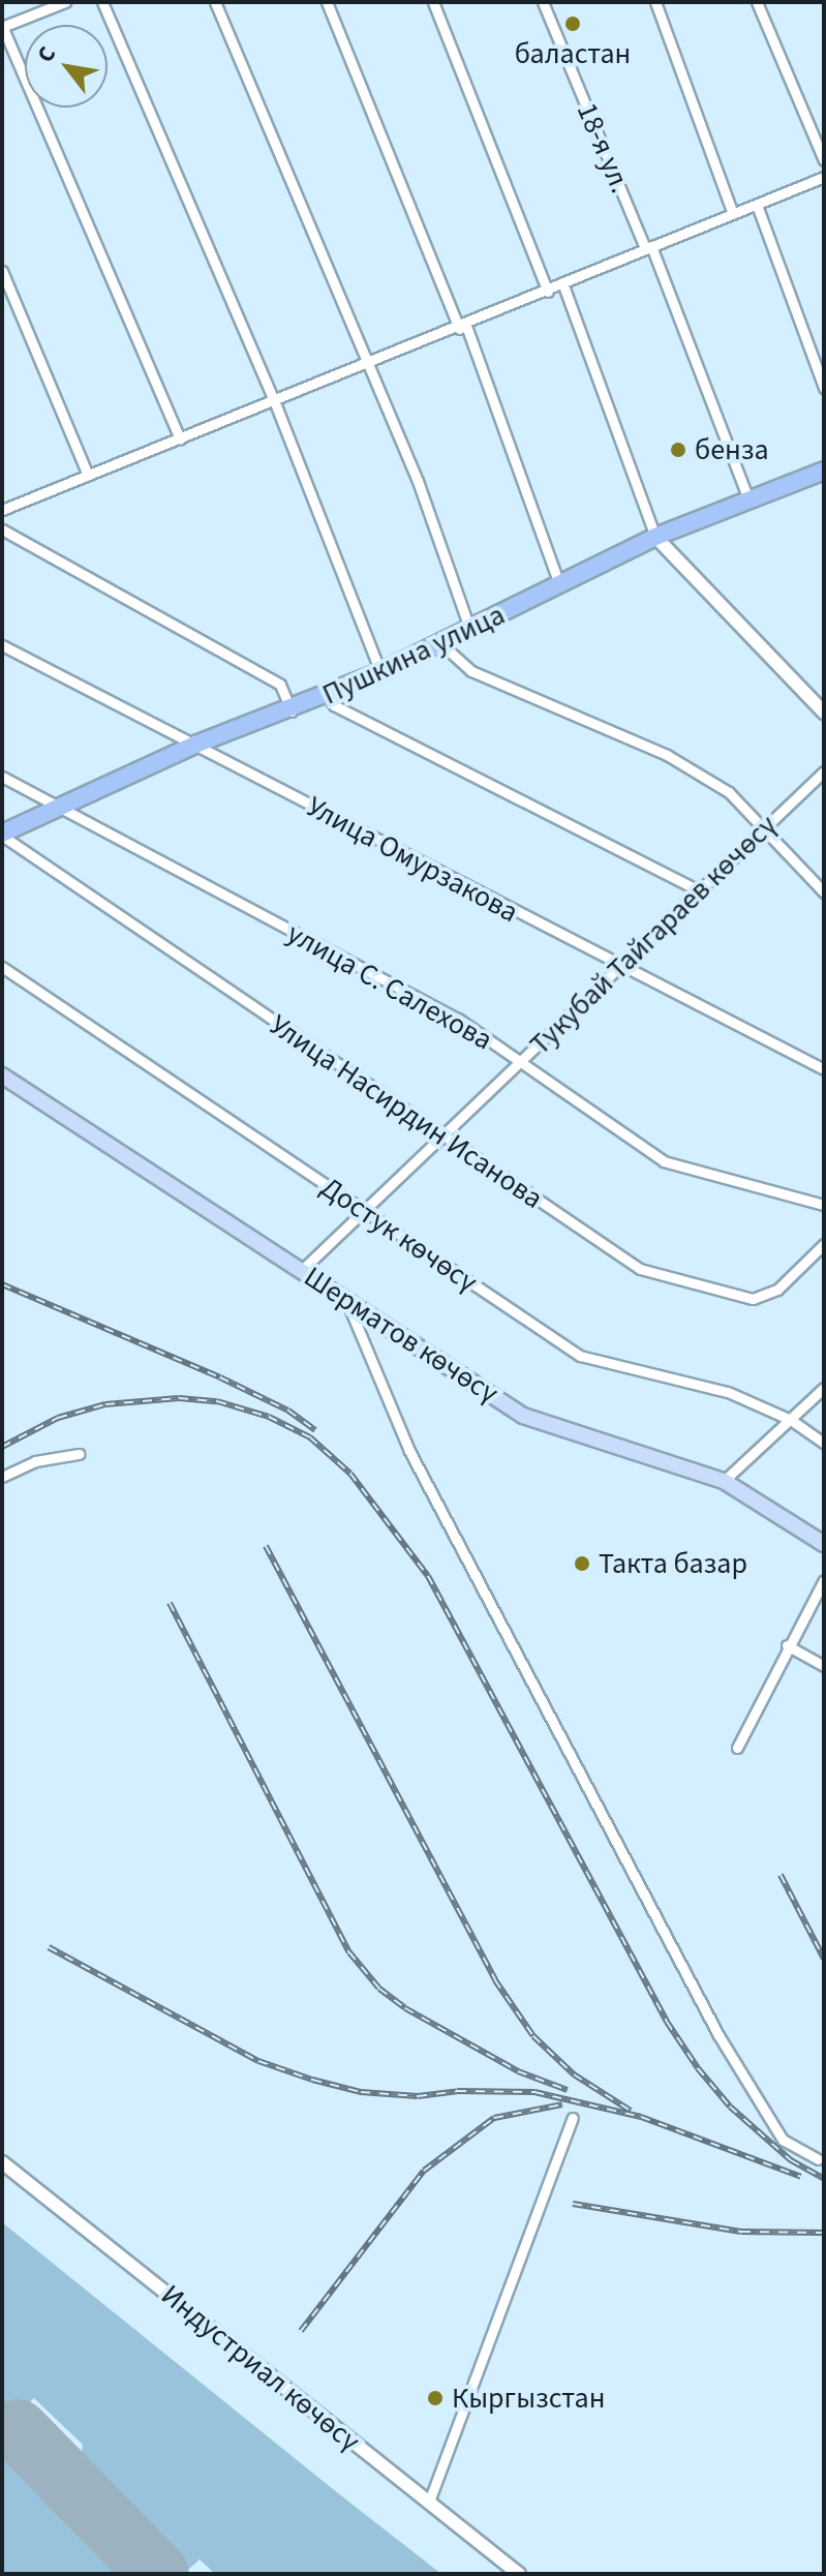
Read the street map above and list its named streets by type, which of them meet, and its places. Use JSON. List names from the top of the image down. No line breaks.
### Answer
{"streets":{"highway":["Пушкина улица"],"main road":["Шерматов көчөсү","Индустриал көчөсү"],"street":["18-я ул.","Улица Омурзакова","Тукубай Тайгараев көчөсү","улица С. Салехова","Улица Насирдин Исанова","Достук көчөсү"]},"crossings":[["18-я ул.","Пушкина улица"],["Пушкина улица","Улица Омурзакова"],["Пушкина улица","улица С. Салехова"],["Пушкина улица","Улица Насирдин Исанова"],["Улица Омурзакова","Тукубай Тайгараев көчөсү"],["Тукубай Тайгараев көчөсү","улица С. Салехова"],["Тукубай Тайгараев көчөсү","Улица Насирдин Исанова"],["Тукубай Тайгараев көчөсү","Достук көчөсү"],["Тукубай Тайгараев көчөсү","Шерматов көчөсү"]],"places":["баластан","бенза","Такта базар","Кыргызстан"],"north":"top left"}
